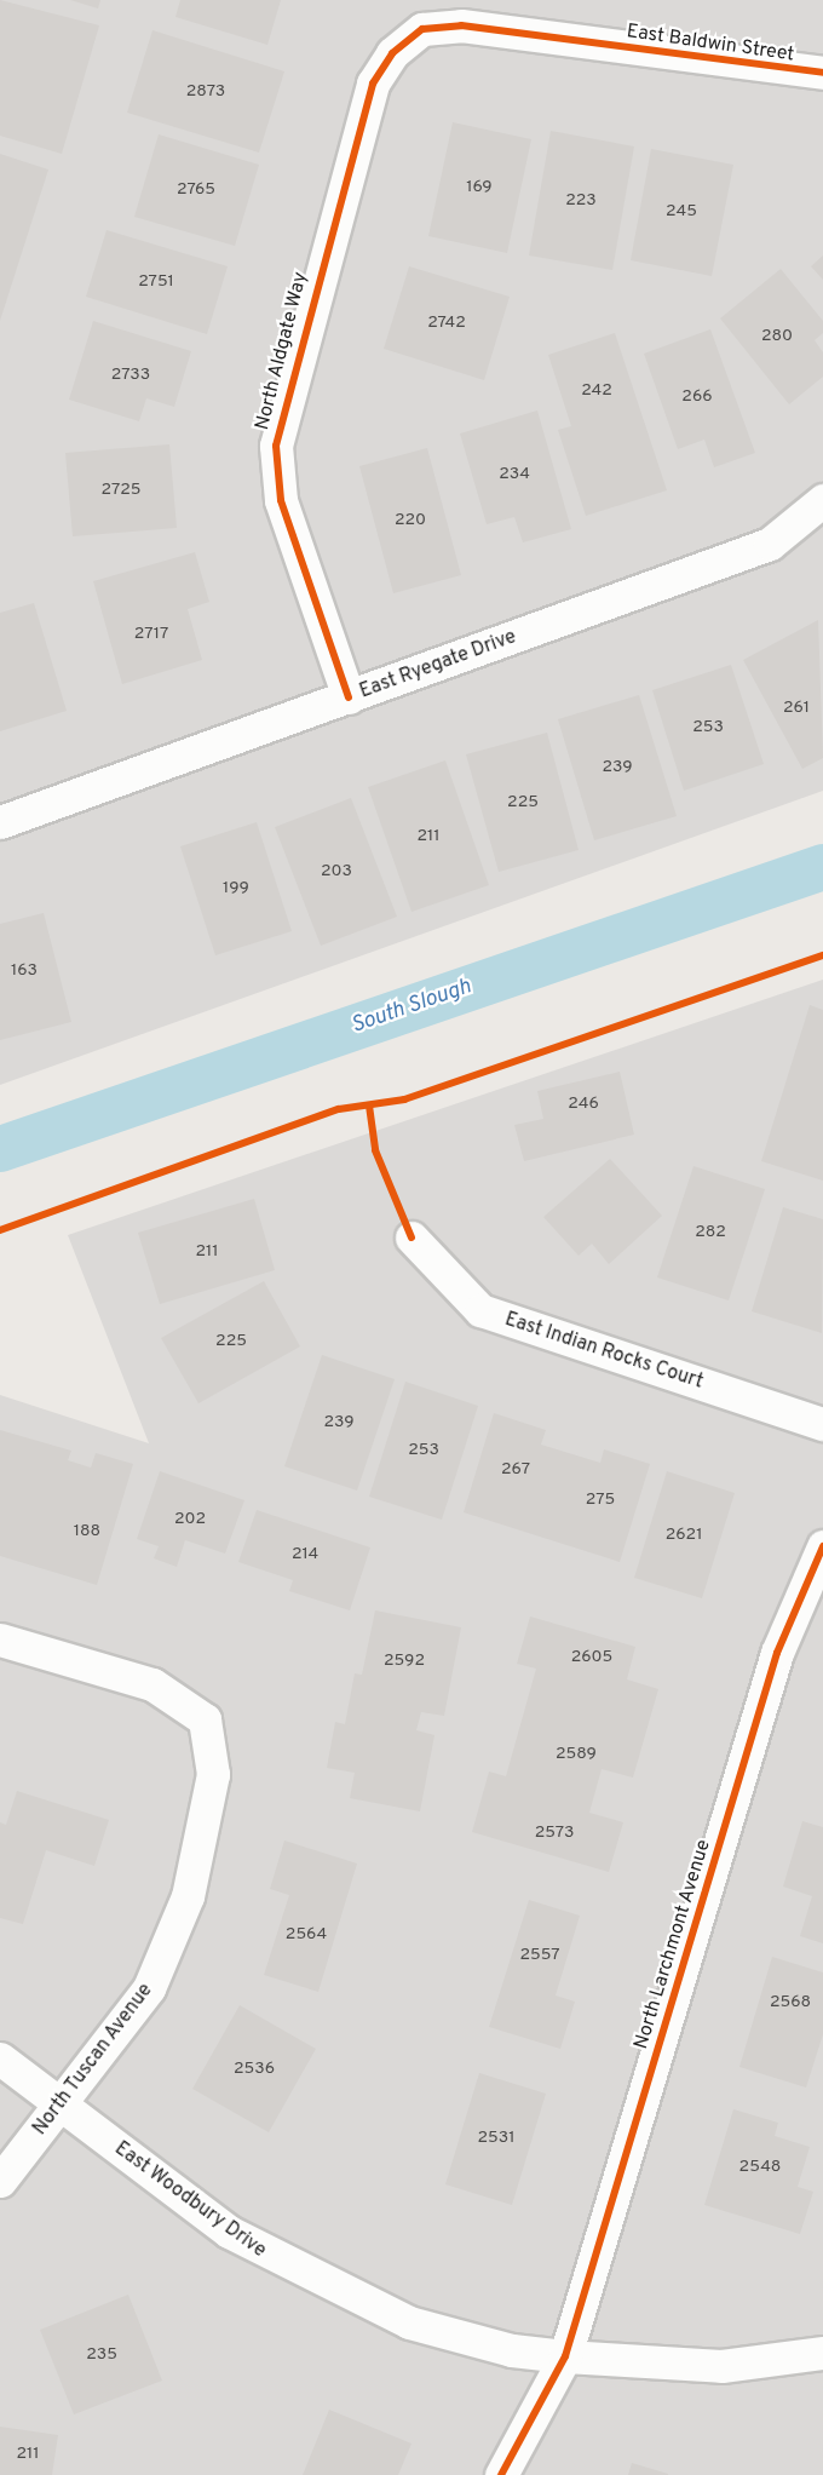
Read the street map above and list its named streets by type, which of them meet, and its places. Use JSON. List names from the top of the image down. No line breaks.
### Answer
{"streets":{"street":["East Baldwin Street","North Aldgate Way","East Ryegate Drive","East Indian Rocks Court","North Larchmont Avenue","North Tuscan Avenue","East Woodbury Drive"]},"crossings":[["East Baldwin Street","North Aldgate Way"],["North Aldgate Way","East Ryegate Drive"],["North Larchmont Avenue","East Woodbury Drive"],["North Tuscan Avenue","East Woodbury Drive"]],"water":["South Slough"],"house_numbers":["2873","169","2765","223","245","2751","2742","280","2733","242","266","234","2725","220","2717","261","253","239","225","211","203","199","163","246","282","211","225","239","253","267","275","202","188","2621","214","2605","2592","2589","2573","2564","2557","2568","2536","2531","2548","235","211"]}
